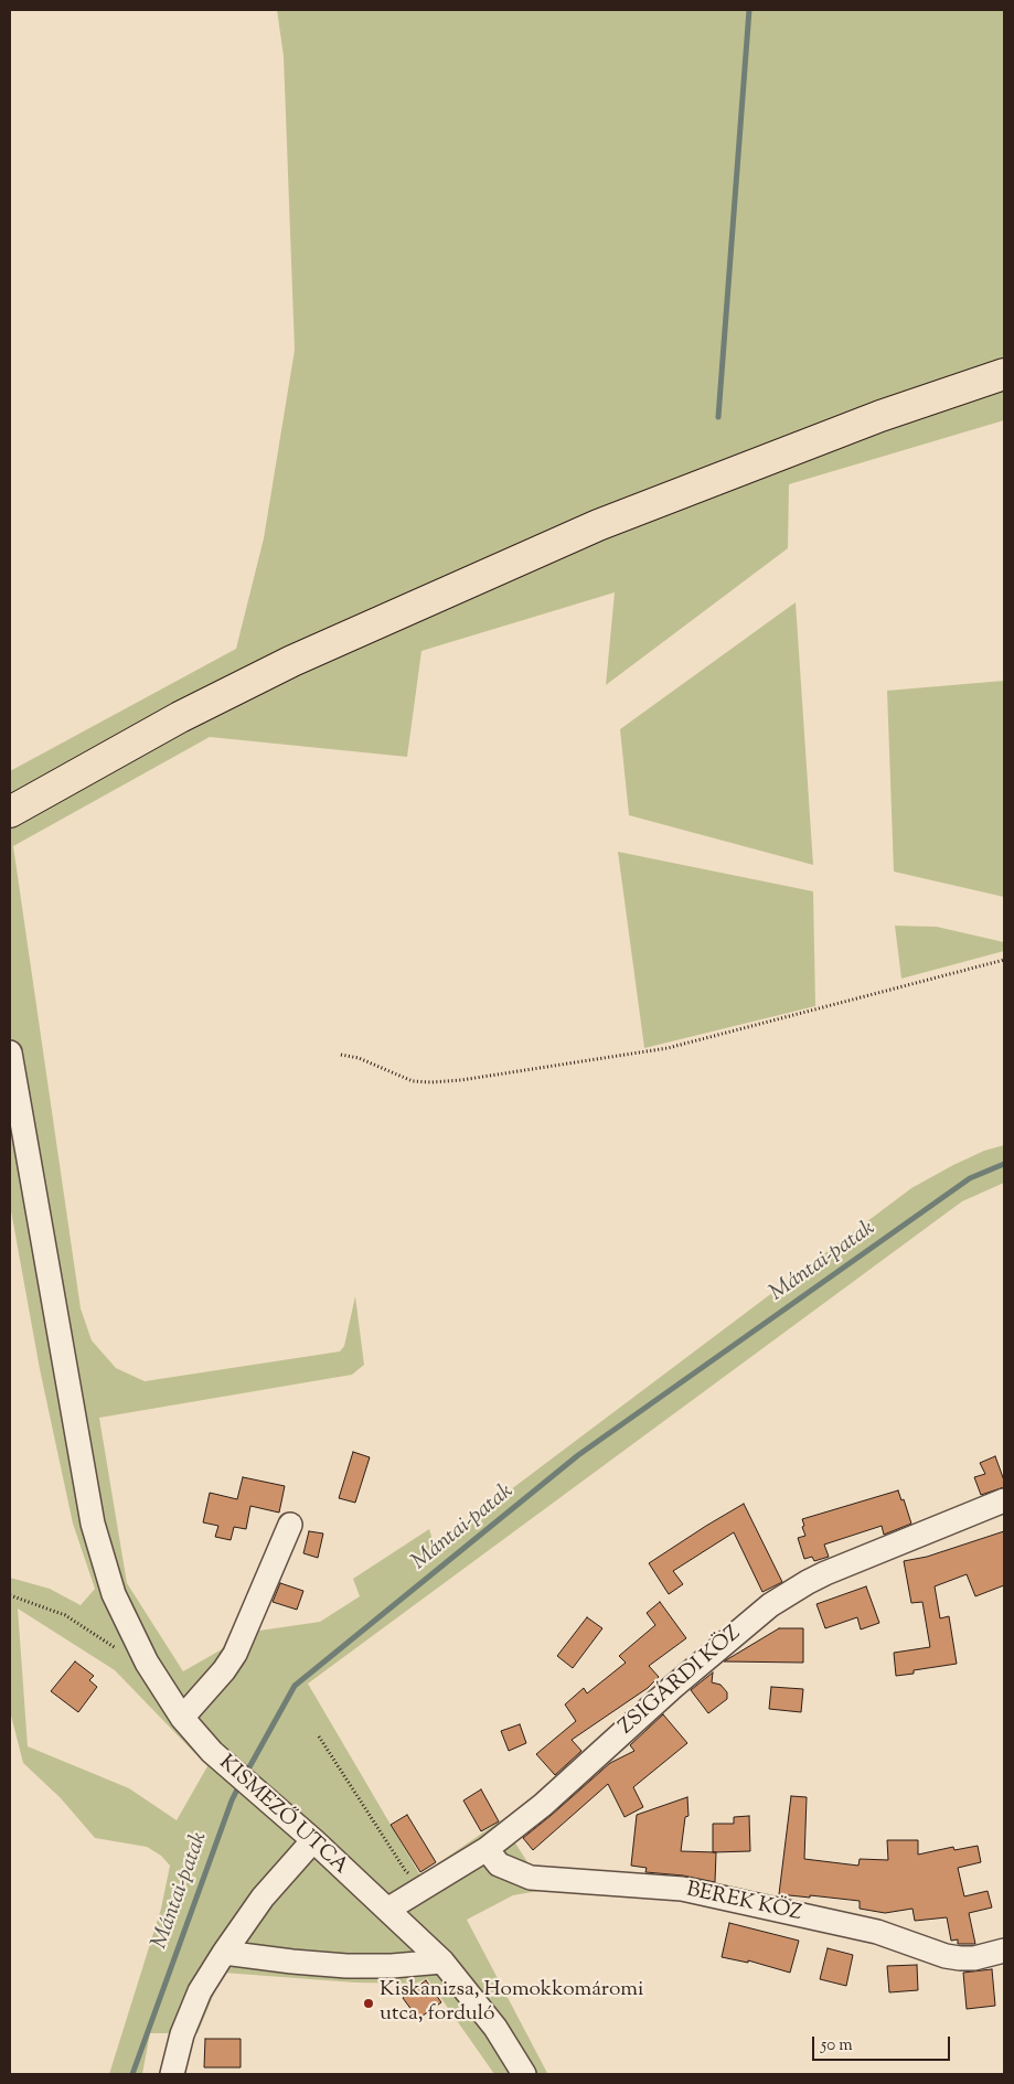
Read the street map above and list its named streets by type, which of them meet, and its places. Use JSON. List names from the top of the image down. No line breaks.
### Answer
{"streets":{"street":["ZSIGÁRDI KÖZ","KISMEZŐ UTCA","BEREK KÖZ"]},"crossings":[["ZSIGÁRDI KÖZ","KISMEZŐ UTCA"],["ZSIGÁRDI KÖZ","BEREK KÖZ"]],"water":["Mántai-patak"],"places":["Kiskanizsa, Homokkomáromi utca, forduló"],"scale_bar":"50 m"}
